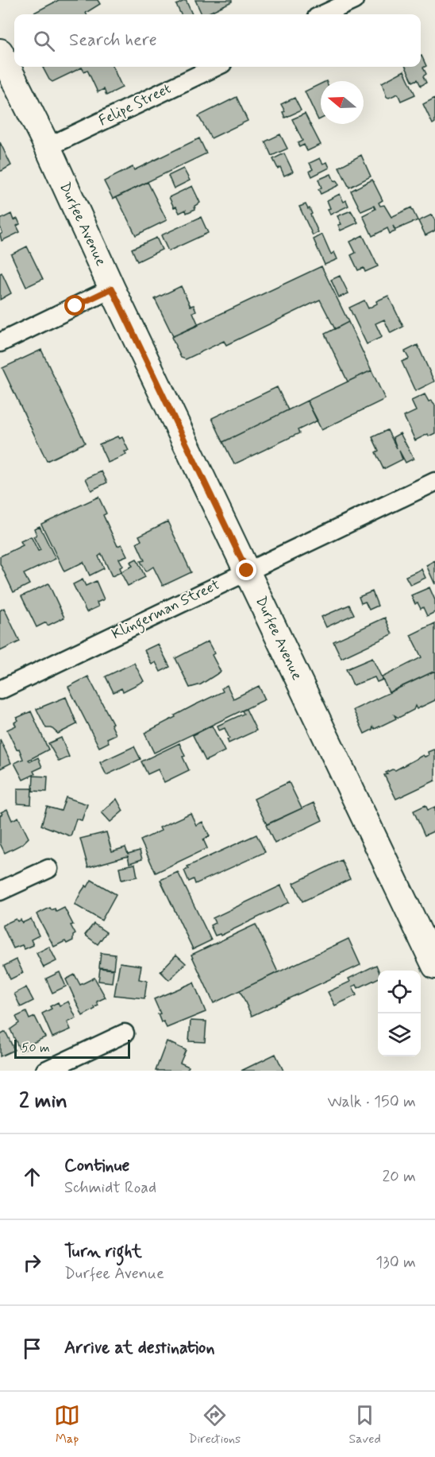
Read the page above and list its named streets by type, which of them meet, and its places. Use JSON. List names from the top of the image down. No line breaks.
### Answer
{"streets":{"main road":["Durfee Avenue"],"street":["Felipe Street","Klingerman Street"]},"crossings":[["Felipe Street","Durfee Avenue"],["Durfee Avenue","Klingerman Street"]],"scale_bar":"50 m","north":"left","page":{"search":"Search here","scale":"50 m","heading":["2 min","Walk · 150 m"],"list":[["Continue","Schmidt Road","20 m"],["Turn right","Durfee Avenue","130 m"],"Arrive at destination"],"nav":["Map","Directions","Saved"]}}
